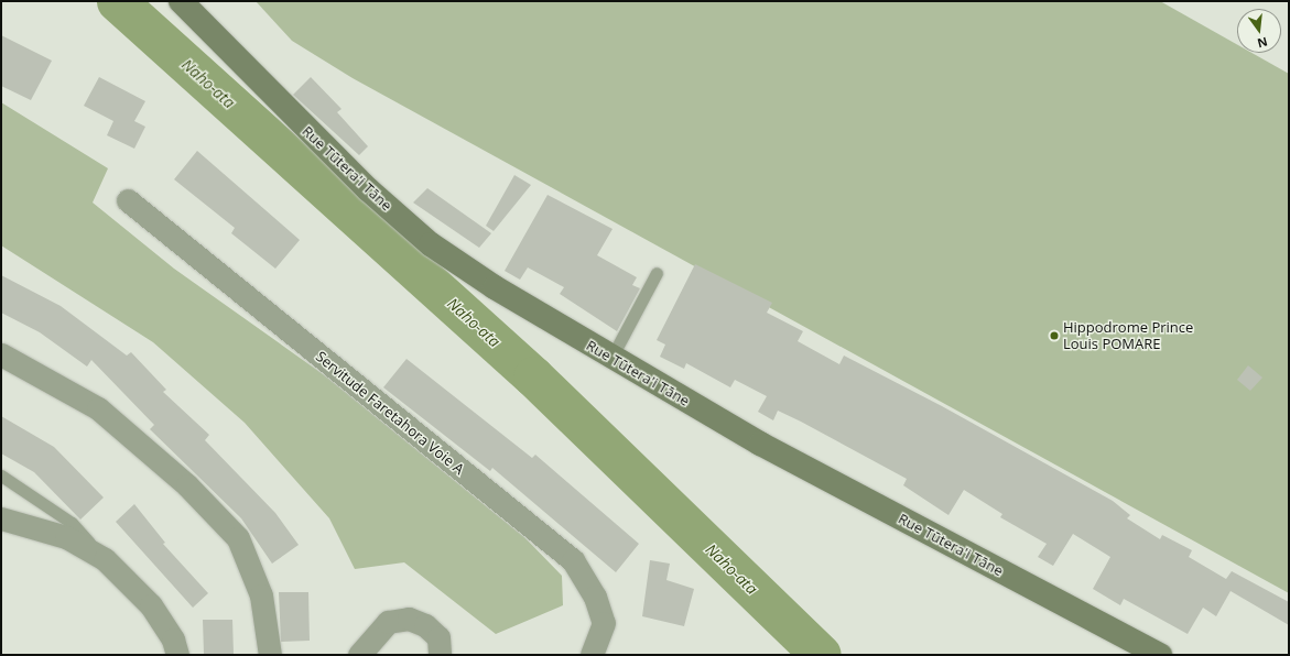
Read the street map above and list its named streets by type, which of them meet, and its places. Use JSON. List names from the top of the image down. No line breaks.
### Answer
{"streets":{"street":["Rue Tūtera'i Tāne","Servitude Faretahora Voie A"]},"water":["Naho-ata"],"places":["Hippodrome Prince Louis POMARE"],"north":"bottom"}
